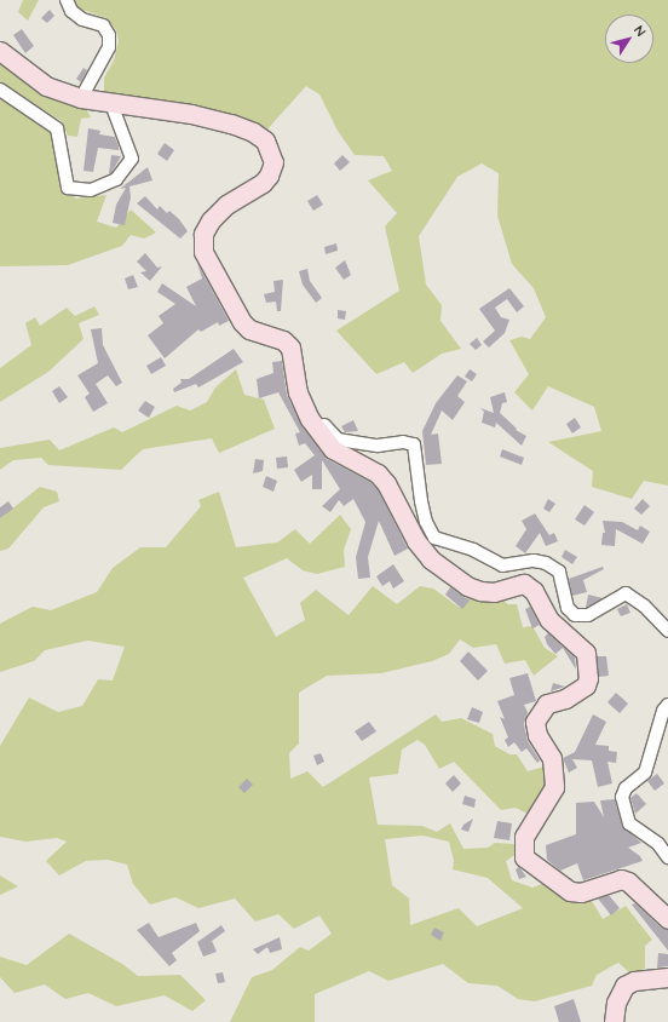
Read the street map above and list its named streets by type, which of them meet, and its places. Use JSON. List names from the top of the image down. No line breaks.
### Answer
{"north":"top right"}
